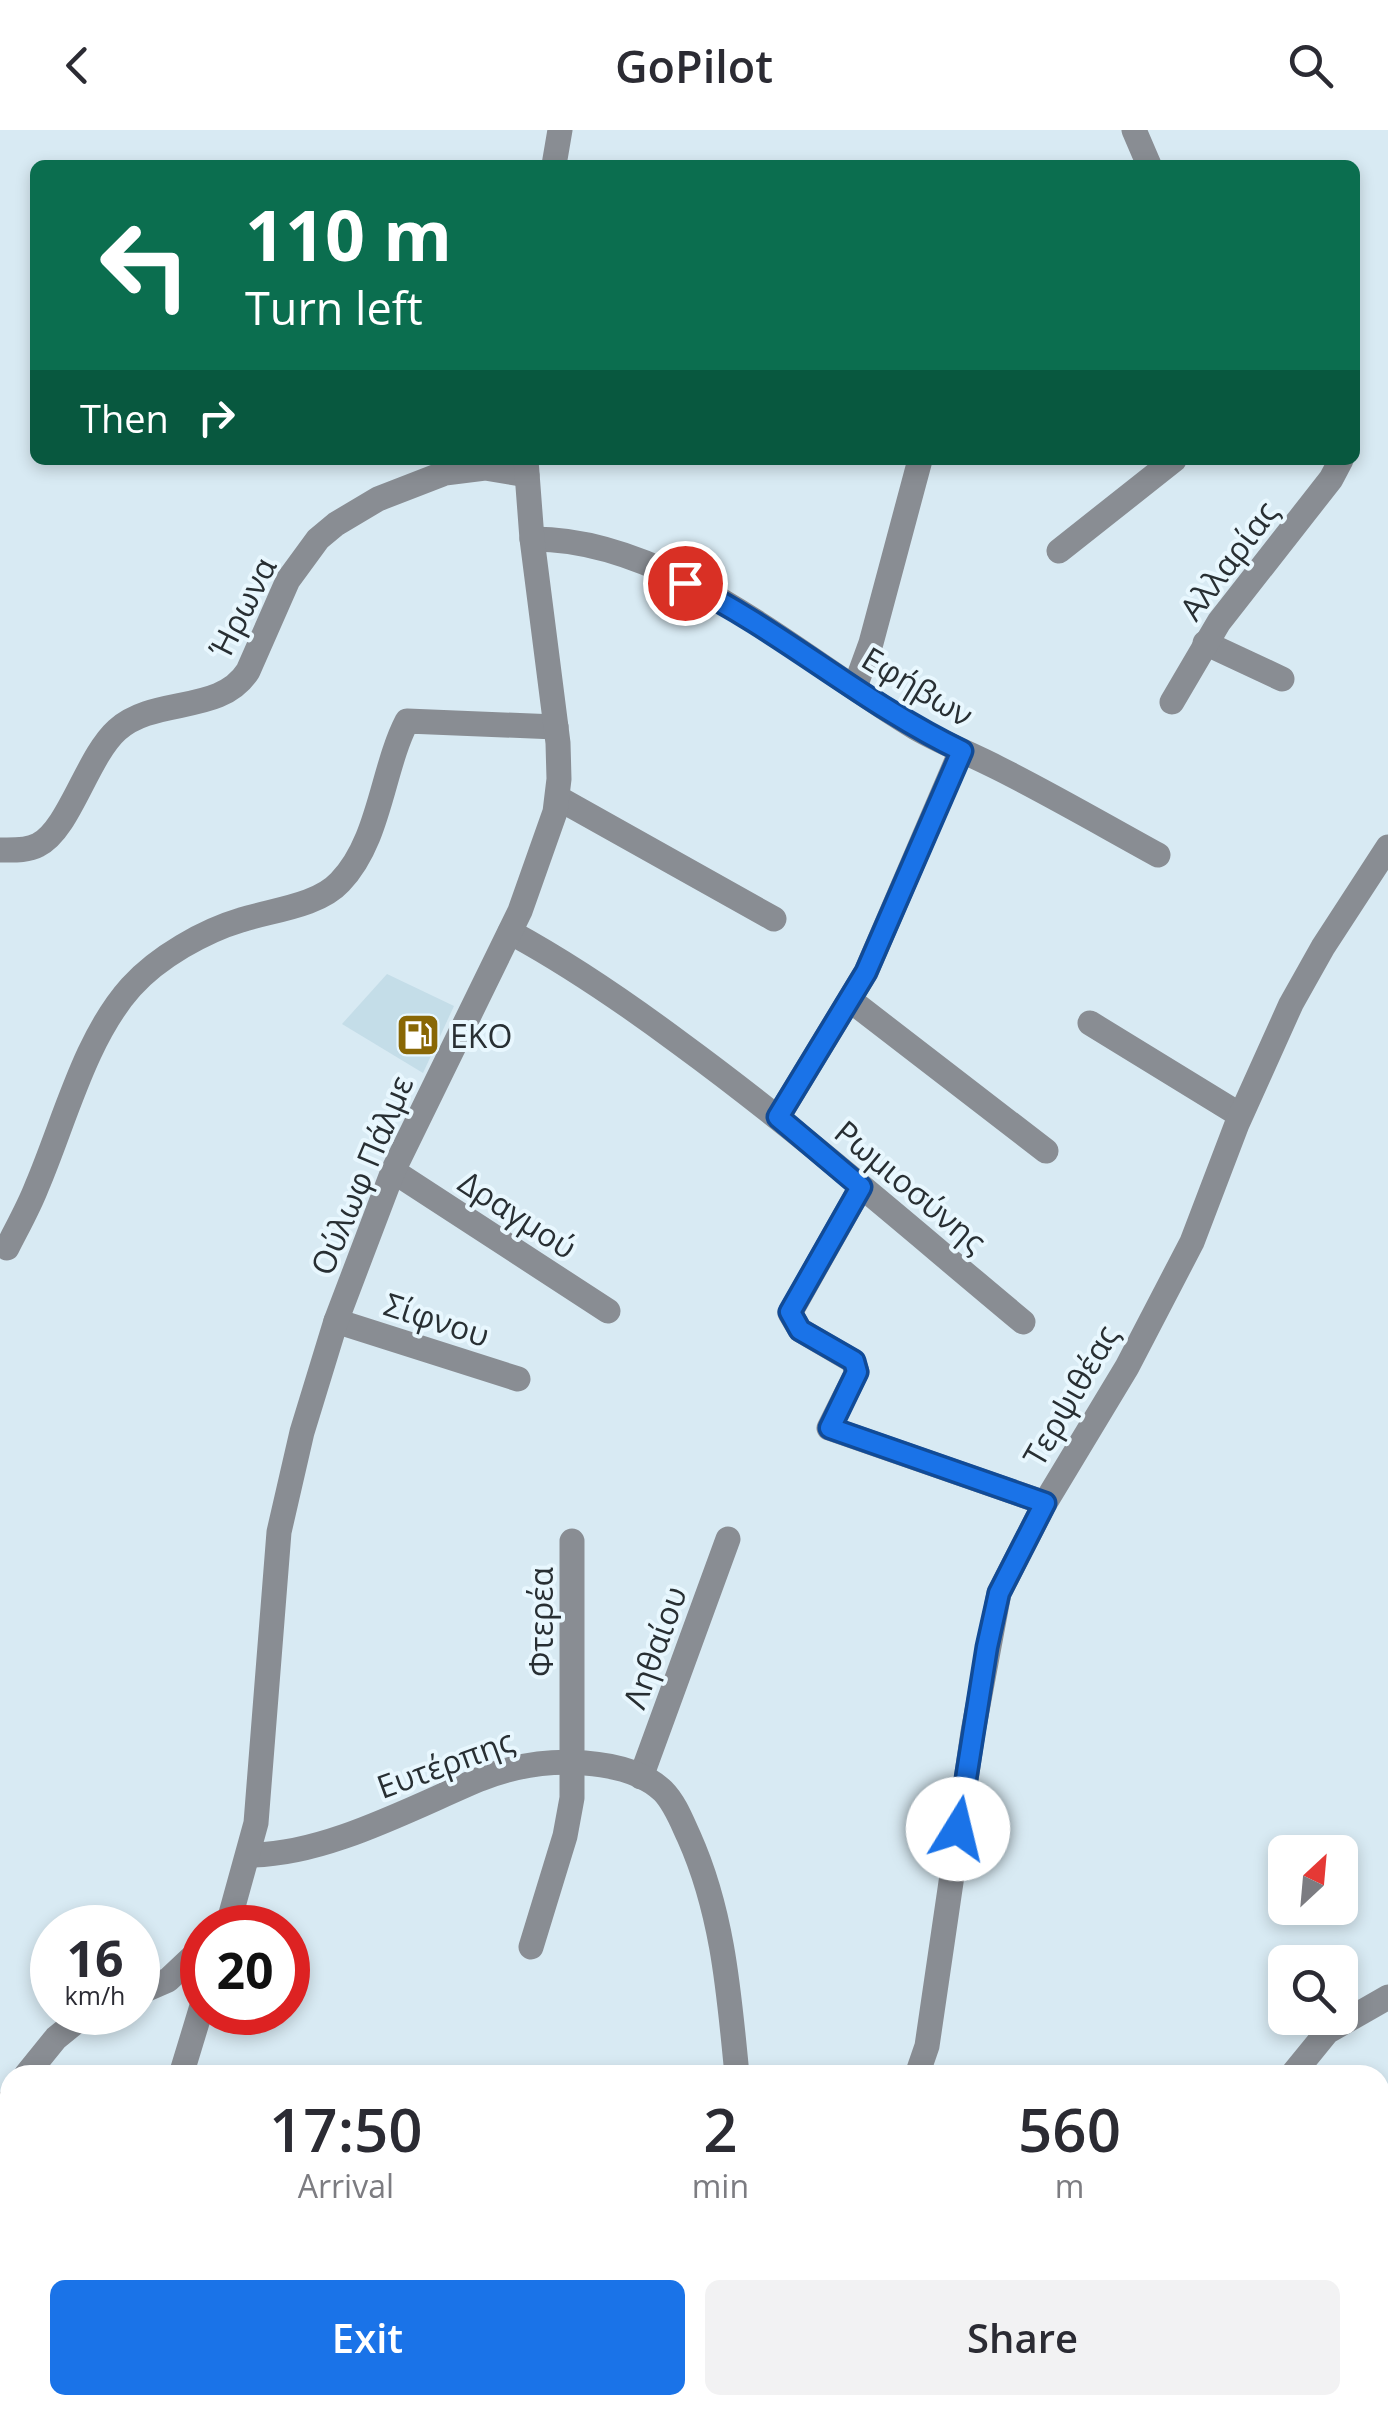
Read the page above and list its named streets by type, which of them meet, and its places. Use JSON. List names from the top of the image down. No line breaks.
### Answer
{"streets":{"street":["Αλλαρίας","Ήρωνα","Εφήβων","Ούλωφ Πάλμε","Ρωμιοσύνης","Δραγμού","Σίφνου","Τερψιθέας","Φτερέα","Ληθαίου","Ευτέρπης"]},"crossings":[["Ήρωνα","Ούλωφ Πάλμε"],["Εφήβων","Ούλωφ Πάλμε"],["Ούλωφ Πάλμε","Ρωμιοσύνης"],["Ούλωφ Πάλμε","Δραγμού"],["Ούλωφ Πάλμε","Σίφνου"],["Ούλωφ Πάλμε","Ευτέρπης"],["Φτερέα","Ευτέρπης"],["Ληθαίου","Ευτέρπης"]],"places":{"fuel station":["EKO"]},"north":"top right","page":{"header":"GoPilot","turn":["110 m","Turn left"],"then":"Then","speed":"16 km/h","limit":"20","eta":["17:50","Arrival","2","min","560","m"],"buttons":["Exit","Share"]}}
